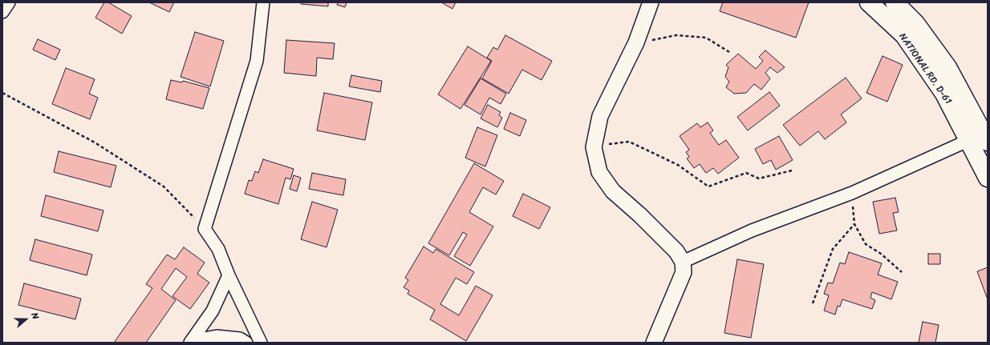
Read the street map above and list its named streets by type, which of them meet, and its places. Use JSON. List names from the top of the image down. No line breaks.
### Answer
{"streets":{"highway":["NATIONAL RD. D-61"]},"north":"right"}
